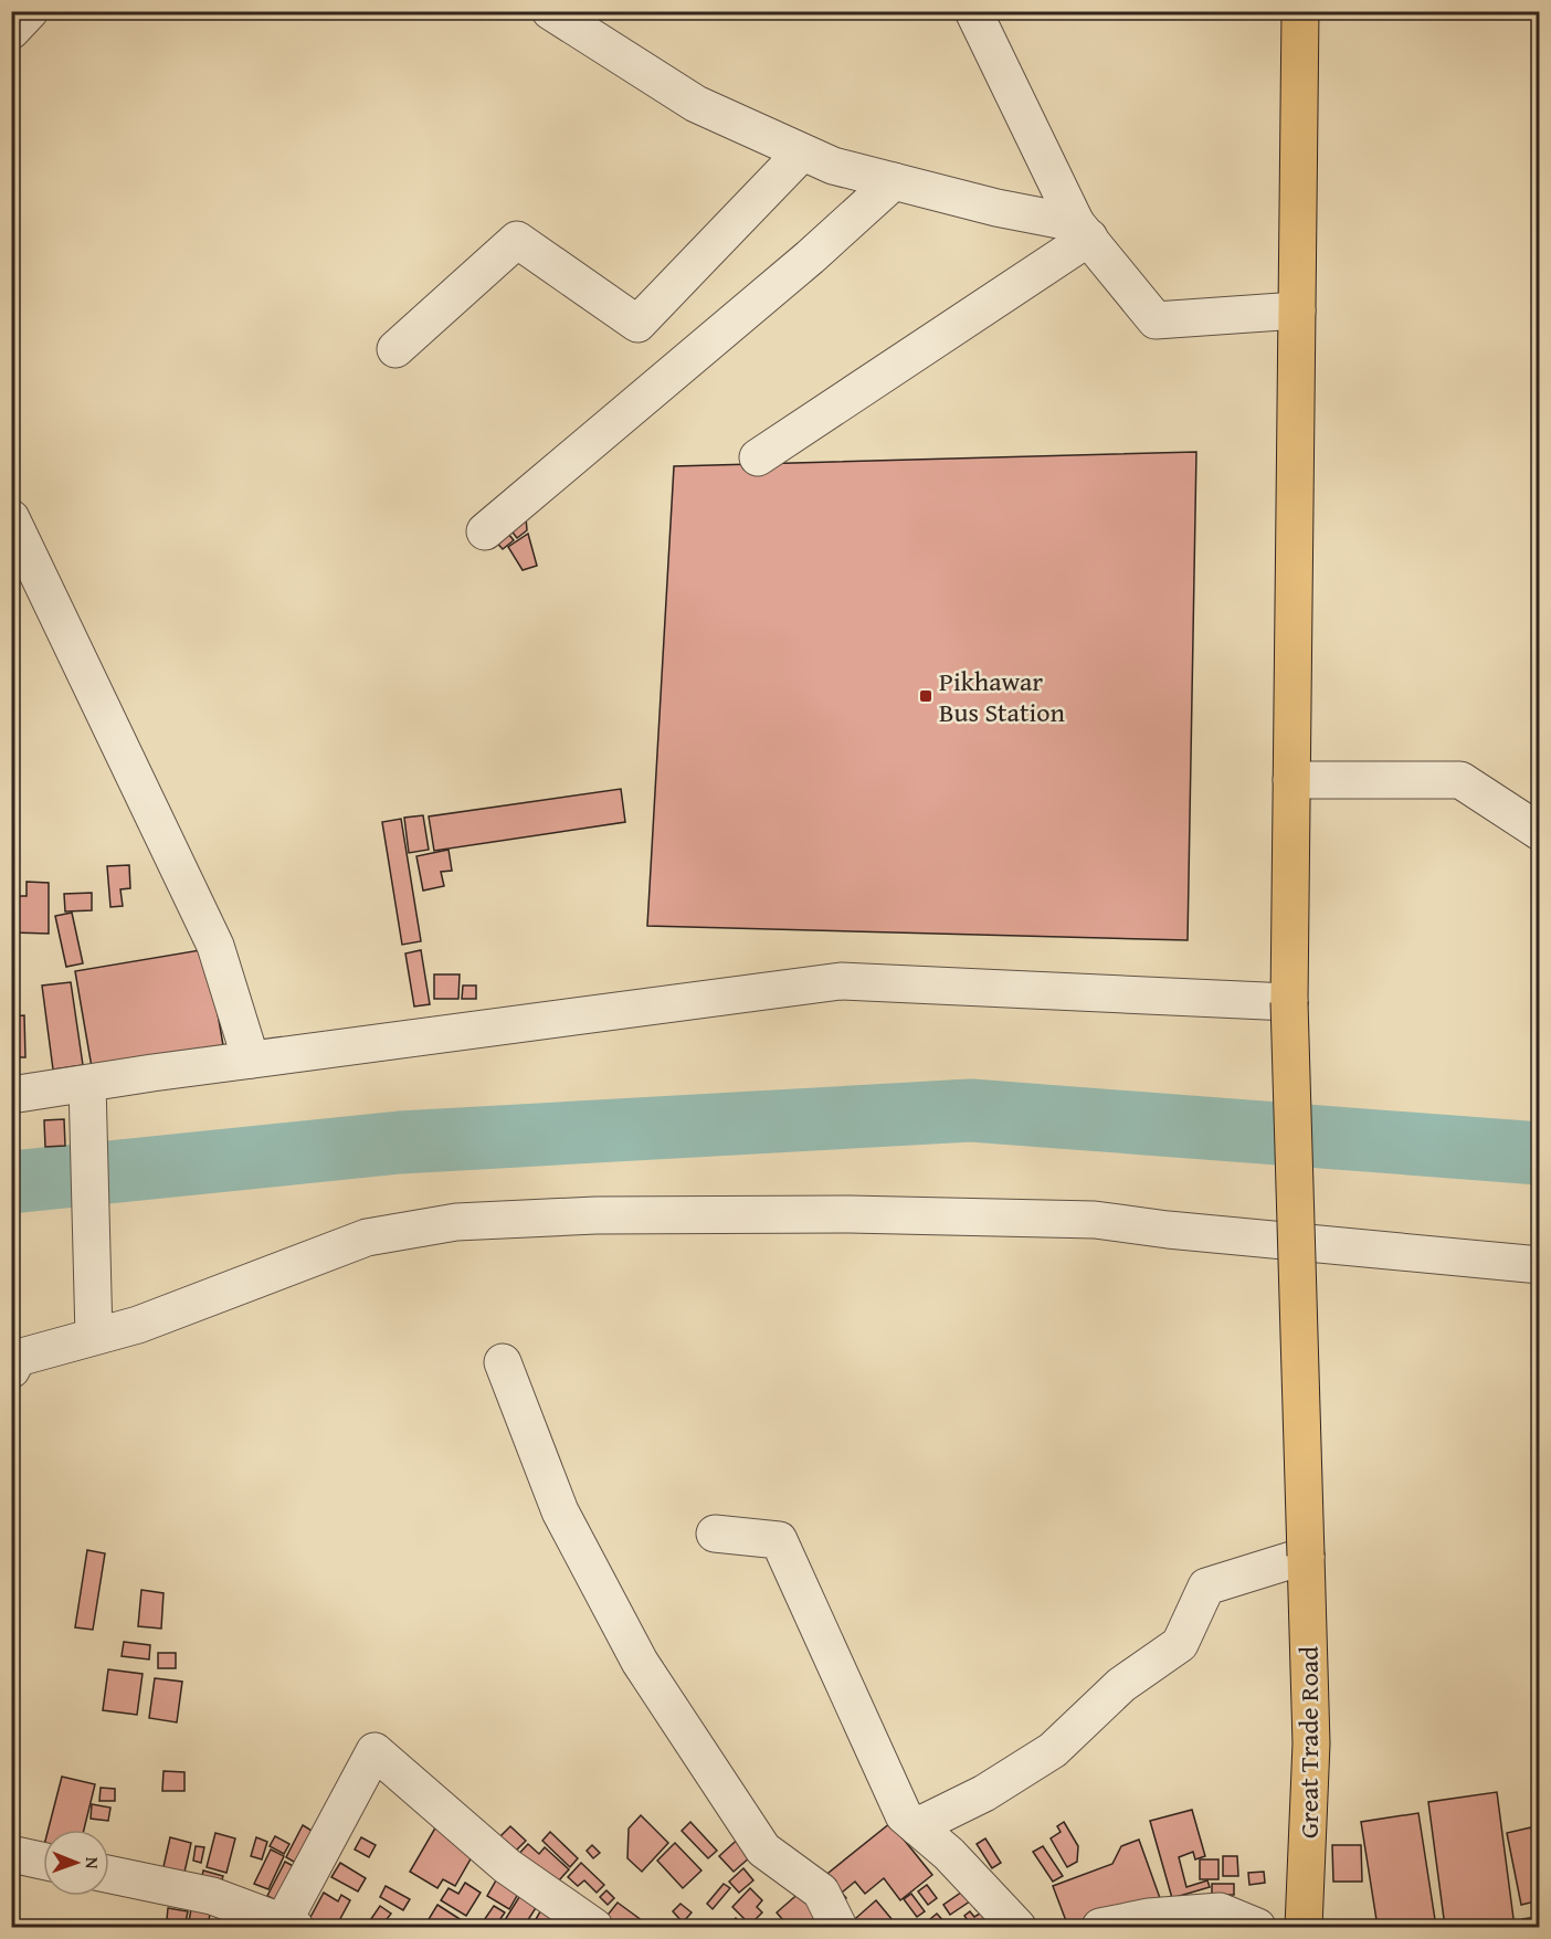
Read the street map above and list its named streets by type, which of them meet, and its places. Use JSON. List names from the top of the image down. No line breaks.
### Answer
{"streets":{"main road":["Great Trade Road"]},"places":{"transit":["Pikhawar Bus Station"]},"north":"right"}
